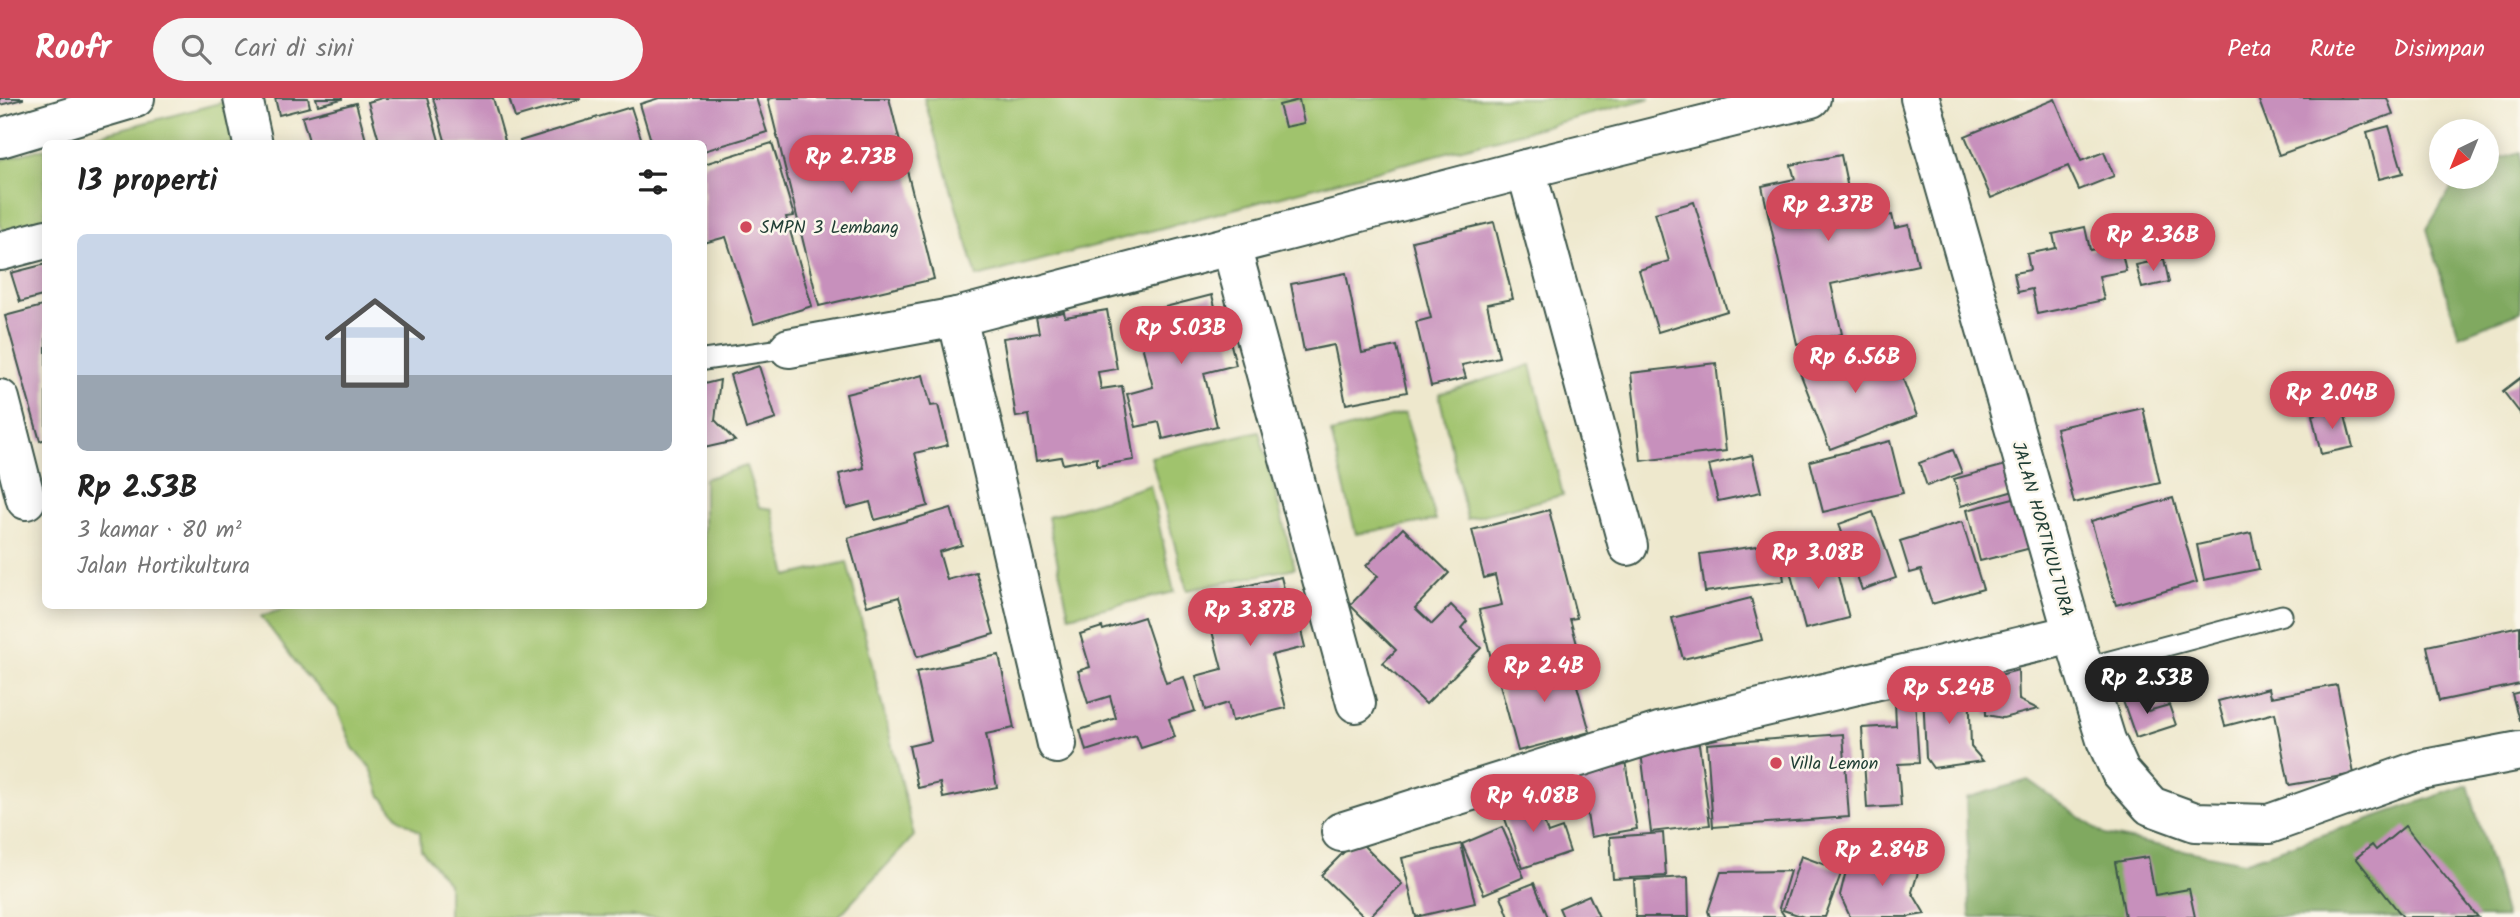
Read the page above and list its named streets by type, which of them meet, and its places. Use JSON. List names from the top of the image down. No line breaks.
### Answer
{"streets":{"street":["JALAN HORTIKULTURA"]},"places":["SMPN 3 Lembang","Villa Lemon"],"north":"bottom left","page":{"header":"Roofr","search":"Cari di sini","nav":["Peta","Rute","Disimpan"],"price":["Rp 2.73B","Rp 2.37B","Rp 2.36B","Rp 5.03B","Rp 6.56B","Rp 2.04B","Rp 3.08B","Rp 3.87B","Rp 2.4B","Rp 2.53B","Rp 5.24B","Rp 4.08B","Rp 2.84B"],"heading":"13 properti","list":[{"name":"Rp 2.53B","note":"3 kamar · 80 m² · Jalan Hortikultura"}]}}
